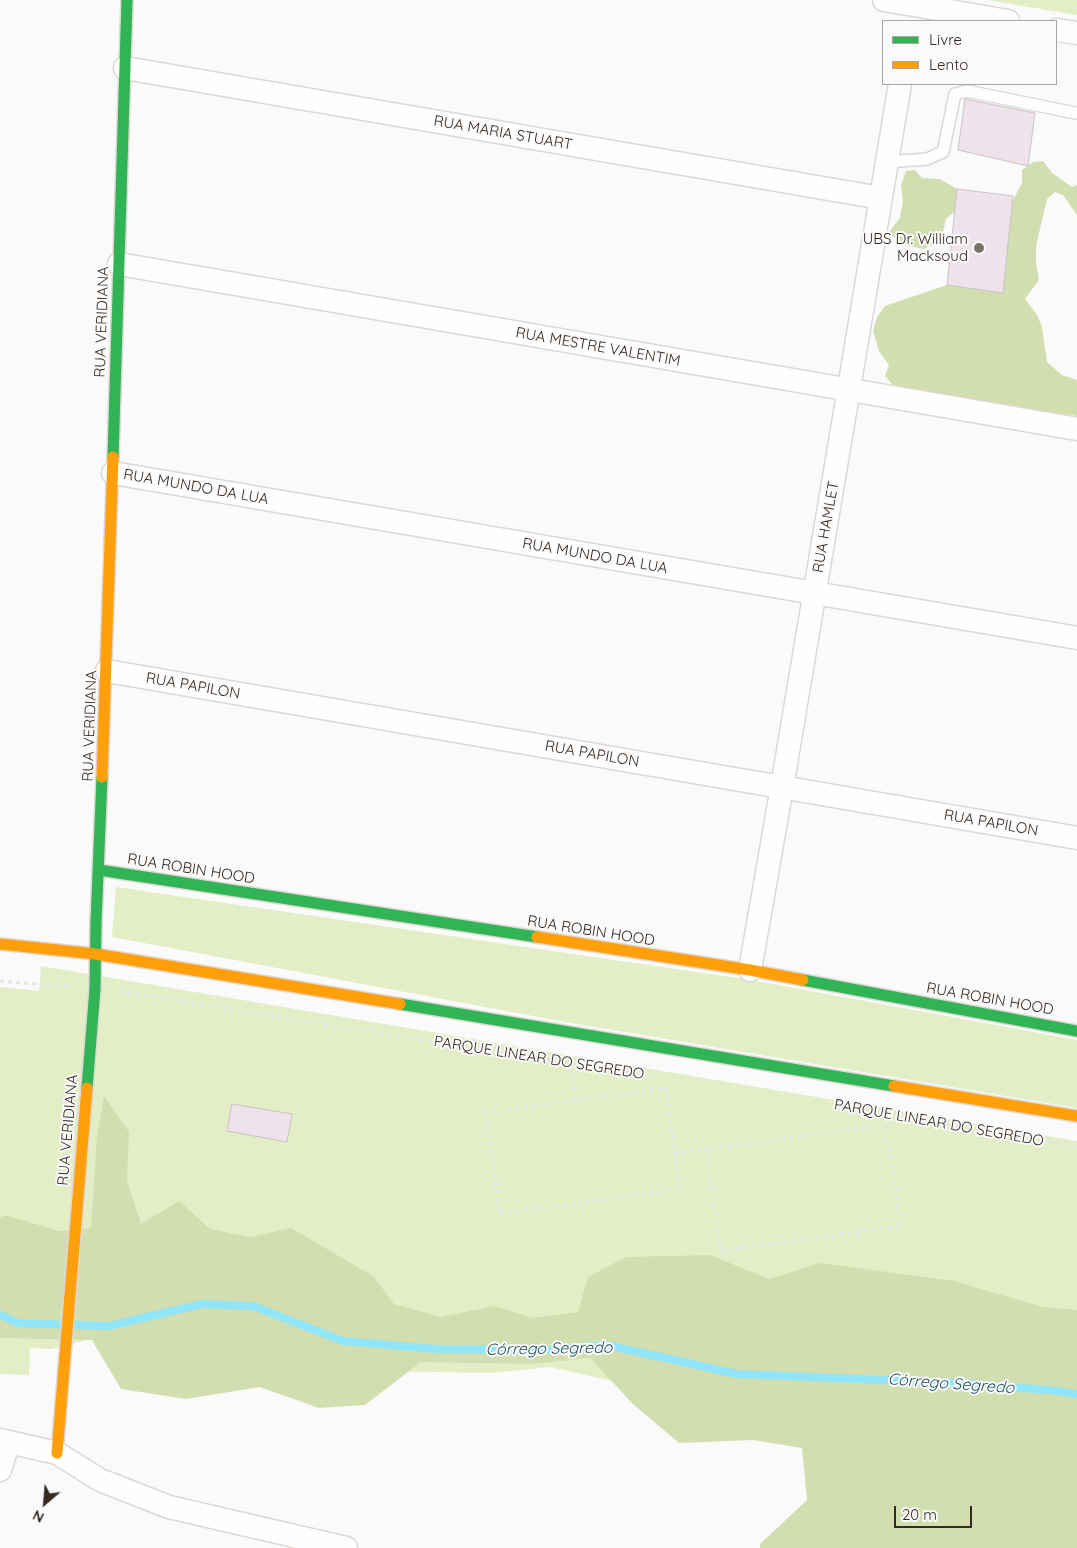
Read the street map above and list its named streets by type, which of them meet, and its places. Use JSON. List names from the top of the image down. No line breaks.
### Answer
{"streets":{"street":["RUA MARIA STUART","RUA VERIDIANA","RUA MESTRE VALENTIM","RUA MUNDO DA LUA","RUA HAMLET","RUA PAPILON","RUA ROBIN HOOD"],"path":["PARQUE LINEAR DO SEGREDO"]},"crossings":[["RUA MARIA STUART","RUA VERIDIANA"],["RUA MARIA STUART","RUA HAMLET"],["RUA VERIDIANA","RUA MESTRE VALENTIM"],["RUA VERIDIANA","RUA MUNDO DA LUA"],["RUA VERIDIANA","RUA PAPILON"],["RUA VERIDIANA","RUA ROBIN HOOD"],["RUA VERIDIANA","PARQUE LINEAR DO SEGREDO"],["RUA MESTRE VALENTIM","RUA HAMLET"],["RUA MUNDO DA LUA","RUA HAMLET"],["RUA HAMLET","RUA PAPILON"],["RUA HAMLET","RUA ROBIN HOOD"]],"water":["Córrego Segredo"],"places":["UBS Dr. William Macksoud"],"legend":["Livre","Lento"],"scale_bar":"20 m","north":"bottom left"}
